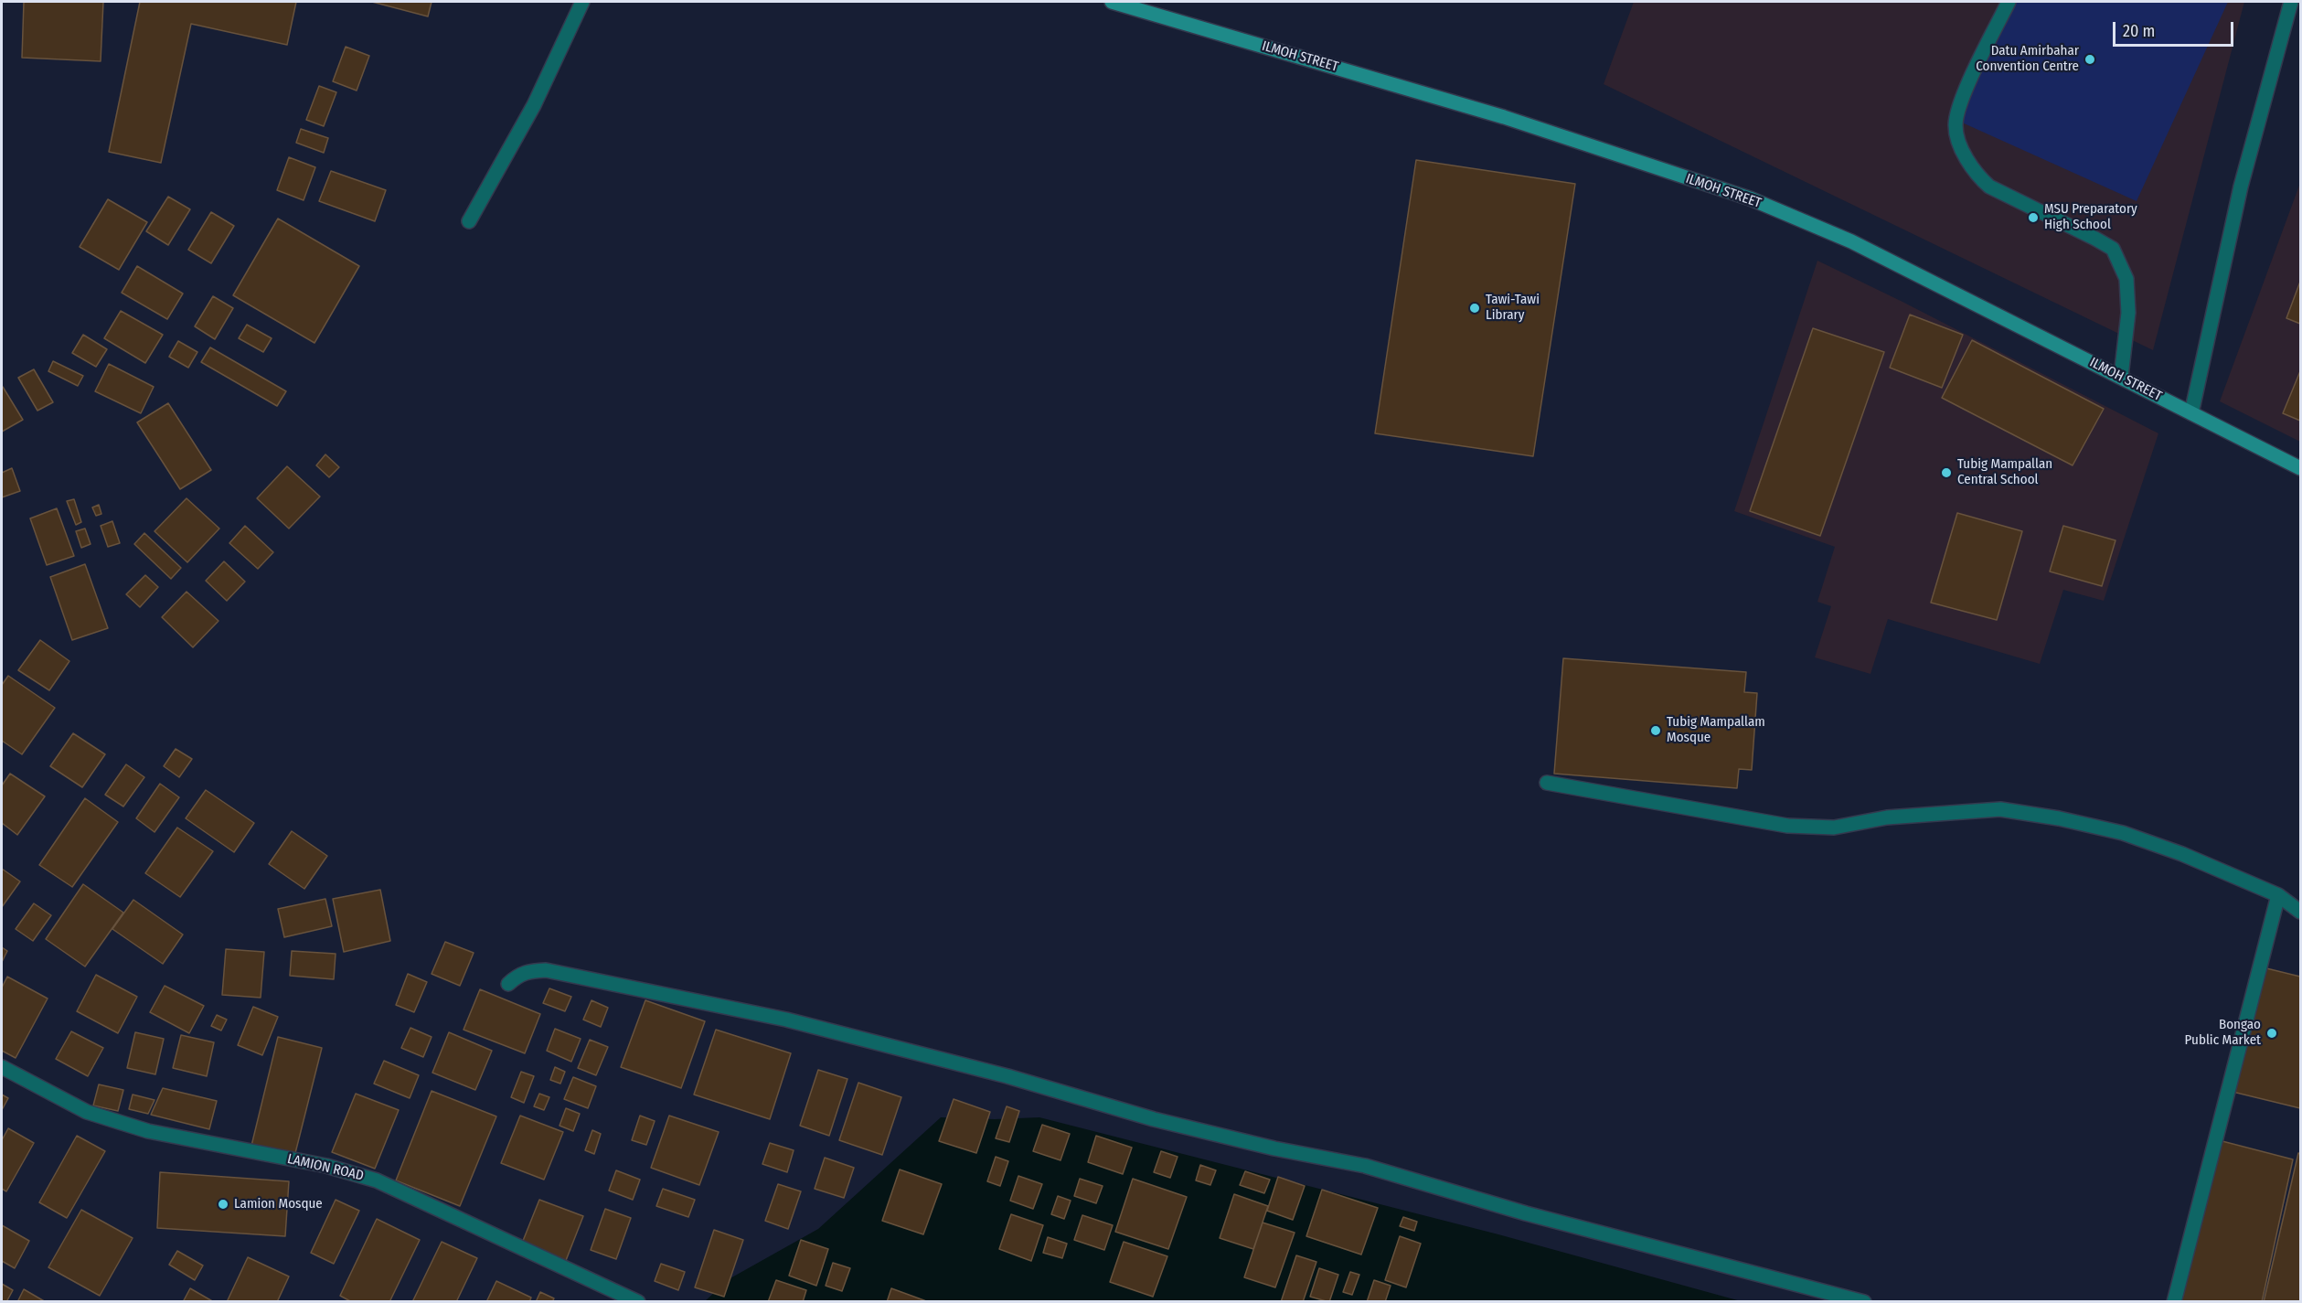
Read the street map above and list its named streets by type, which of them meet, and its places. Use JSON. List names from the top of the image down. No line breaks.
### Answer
{"streets":{"street":["ILMOH STREET","LAMION ROAD"]},"places":["Datu Amirbahar Convention Centre","MSU Preparatory High School","Tawi-Tawi Library","Tubig Mampallan Central School","Tubig Mampallam Mosque","Bongao Public Market","Lamion Mosque"],"scale_bar":"20 m"}
